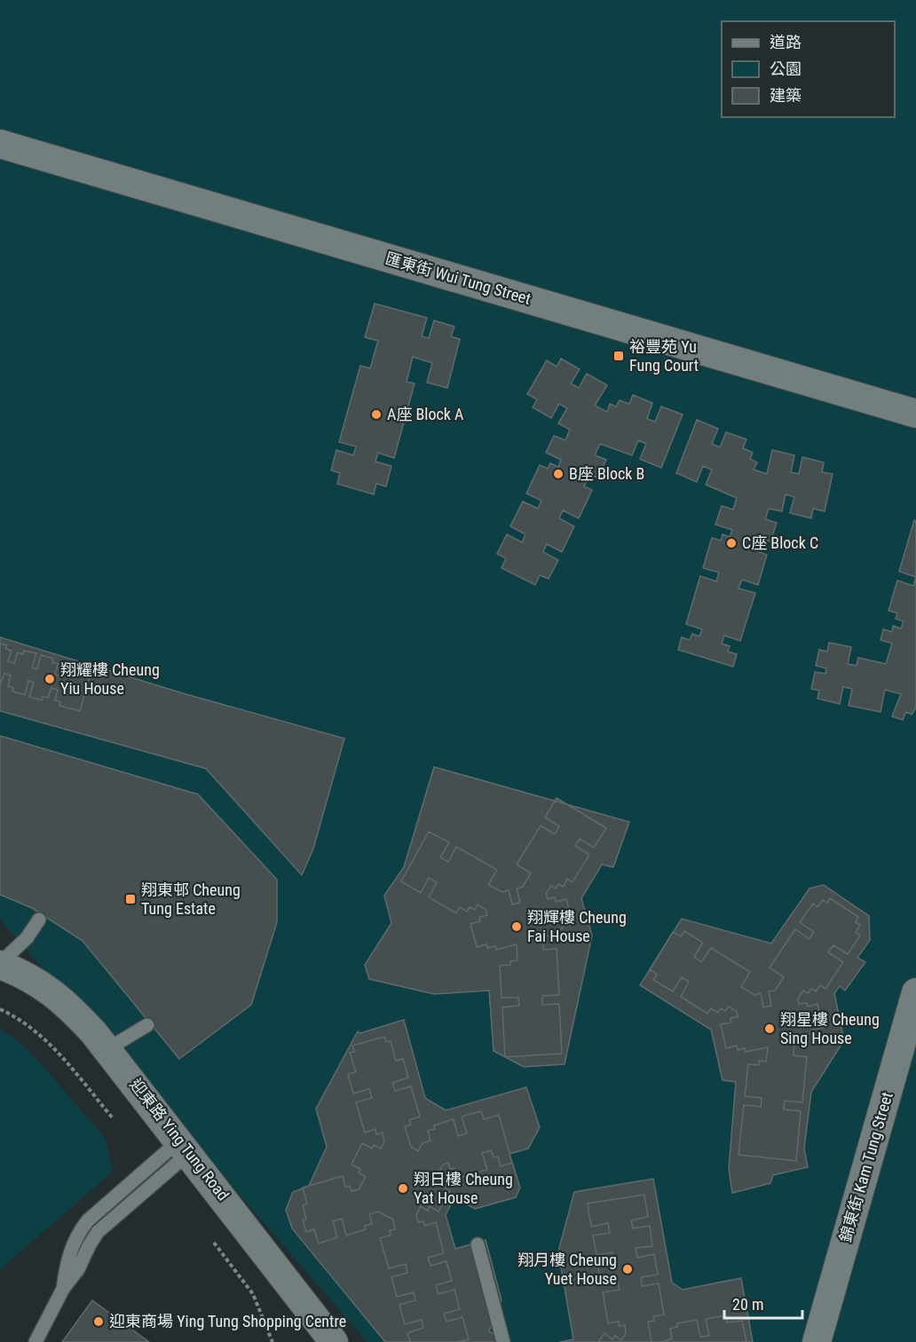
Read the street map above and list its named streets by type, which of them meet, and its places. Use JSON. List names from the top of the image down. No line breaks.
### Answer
{"streets":{"street":["匯東街 Wui Tung Street","迎東路 Ying Tung Road","錦東街 Kam Tung Street"]},"places":{"transit":["裕豐苑 Yu Fung Court","翔東邨 Cheung Tung Estate"],"other":["A座 Block A","B座 Block B","C座 Block C","翔耀樓 Cheung Yiu House","翔輝樓 Cheung Fai House","翔星樓 Cheung Sing House","翔日樓 Cheung Yat House","翔月樓 Cheung Yuet House","迎東商場 Ying Tung Shopping Centre"]},"legend":["道路","公園","建築"],"scale_bar":"20 m"}
